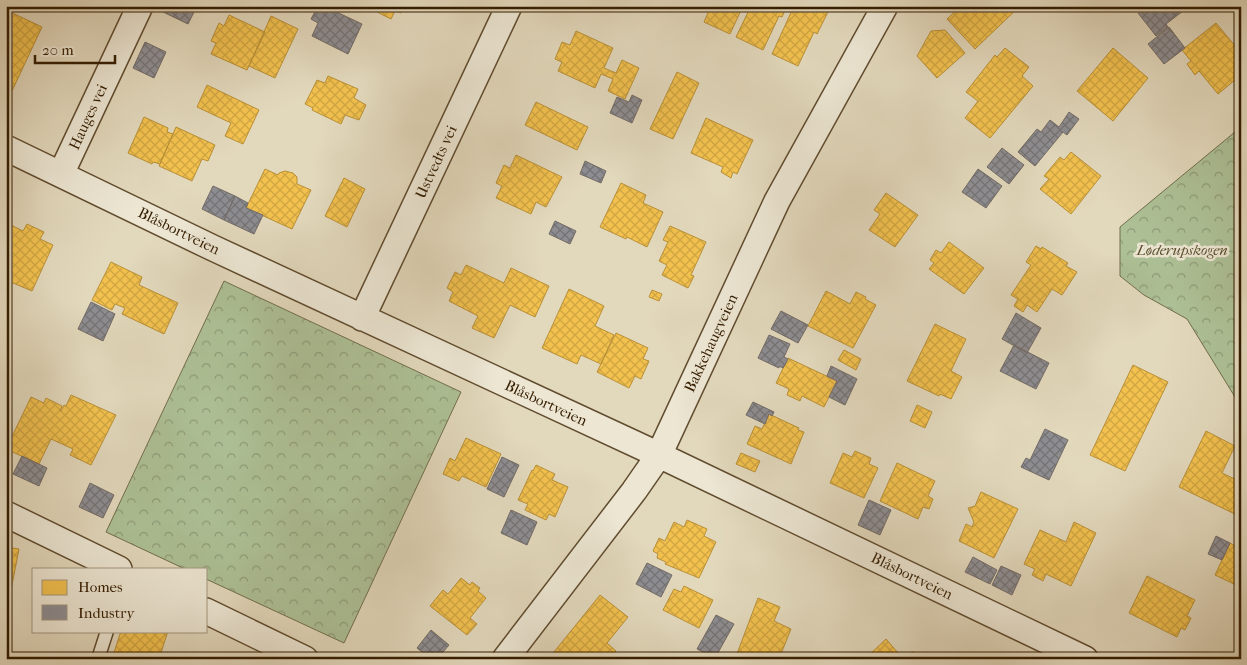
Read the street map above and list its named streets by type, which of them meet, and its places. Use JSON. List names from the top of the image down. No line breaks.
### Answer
{"streets":{"street":["Hauges vei","Ustvedts vei","Blåsbortveien","Bakkehaugveien"]},"crossings":[["Hauges vei","Blåsbortveien"],["Ustvedts vei","Blåsbortveien"],["Blåsbortveien","Bakkehaugveien"]],"parks":["Løderupskogen"],"legend":["Homes","Industry"],"scale_bar":"20 m"}
